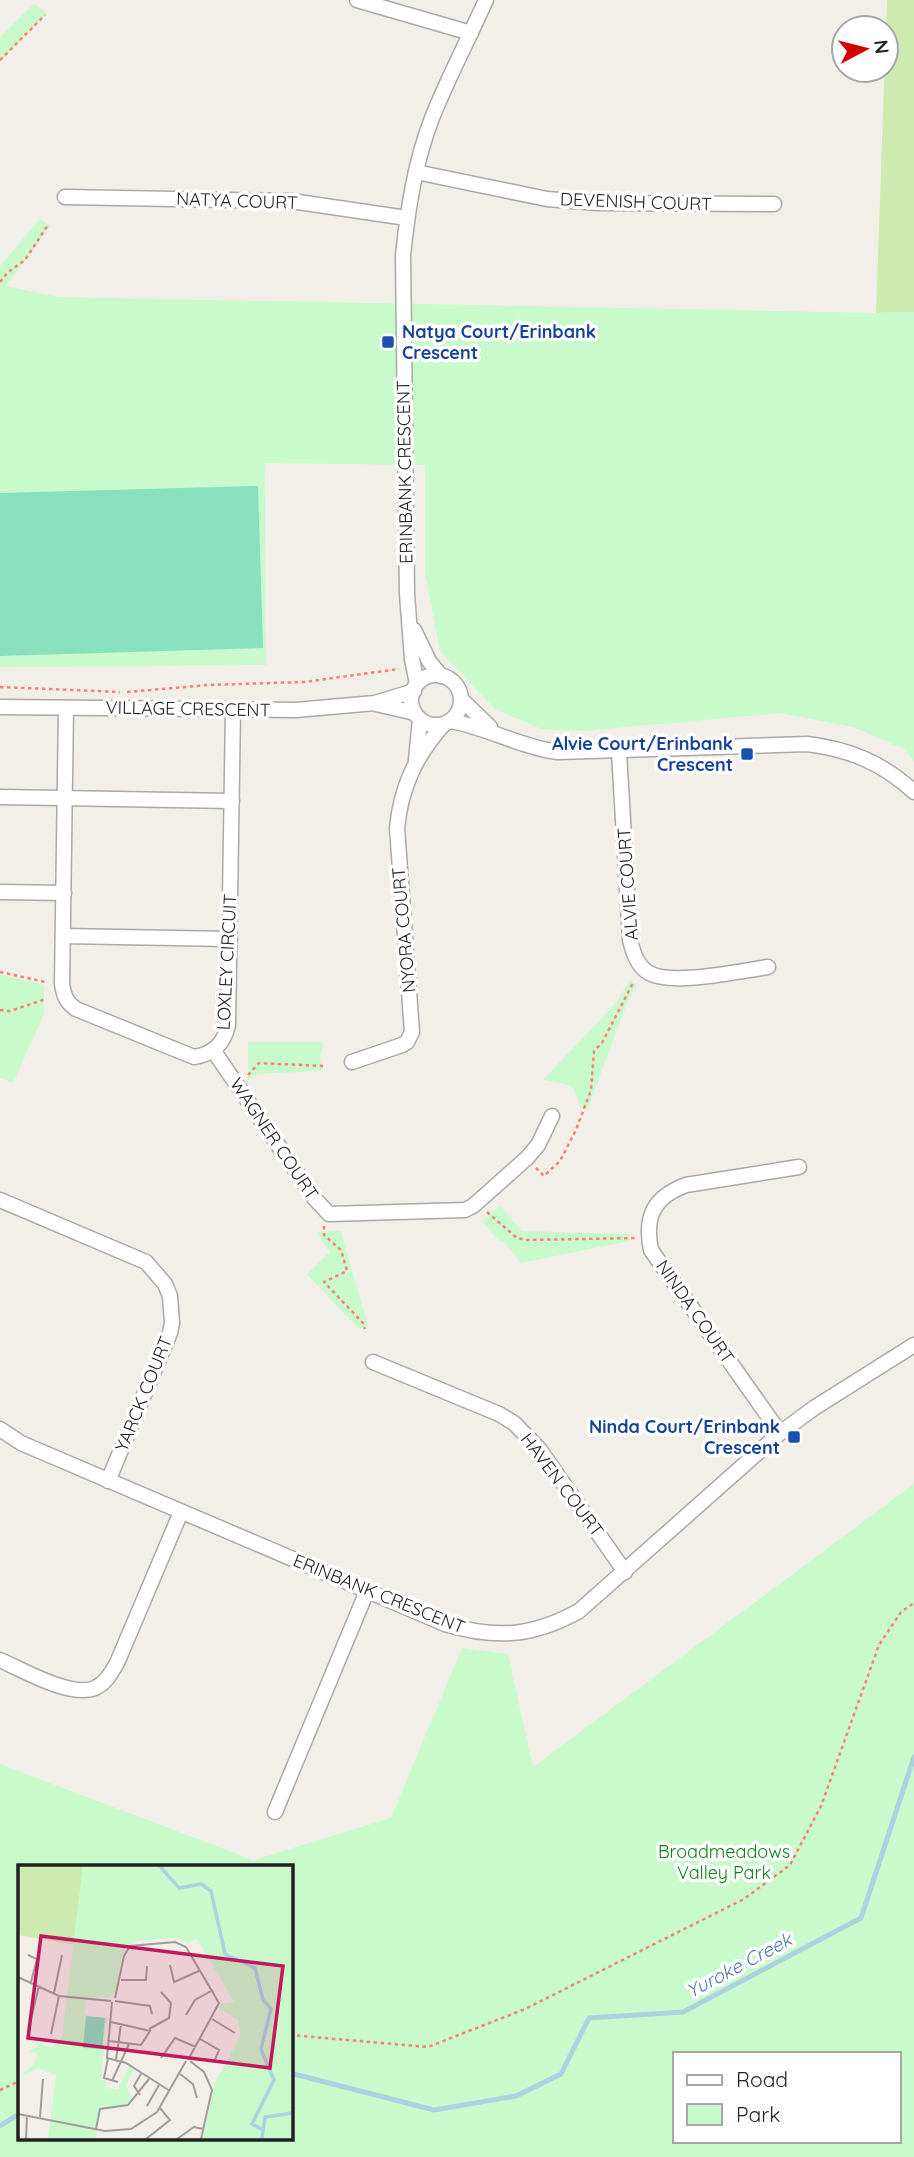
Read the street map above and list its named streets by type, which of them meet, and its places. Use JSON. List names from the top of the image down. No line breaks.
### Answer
{"streets":{"street":["NATYA COURT","DEVENISH COURT","ERINBANK CRESCENT","VILLAGE CRESCENT","ALVIE COURT","NYORA COURT","LOXLEY CIRCUIT","WAGNER COURT","NINDA COURT","YARCK COURT","HAVEN COURT"]},"crossings":[["NATYA COURT","ERINBANK CRESCENT"],["DEVENISH COURT","ERINBANK CRESCENT"],["ERINBANK CRESCENT","VILLAGE CRESCENT"],["ERINBANK CRESCENT","NYORA COURT"],["ERINBANK CRESCENT","NINDA COURT"],["ERINBANK CRESCENT","YARCK COURT"],["ERINBANK CRESCENT","HAVEN COURT"],["VILLAGE CRESCENT","NYORA COURT"],["VILLAGE CRESCENT","LOXLEY CIRCUIT"],["LOXLEY CIRCUIT","WAGNER COURT"]],"water":["Yuroke Creek"],"parks":["Broadmeadows Valley Park"],"places":{"transit":["Natya Court/Erinbank Crescent","Alvie Court/Erinbank Crescent","Ninda Court/Erinbank Crescent"]},"legend":["Road","Park"],"north":"right"}
